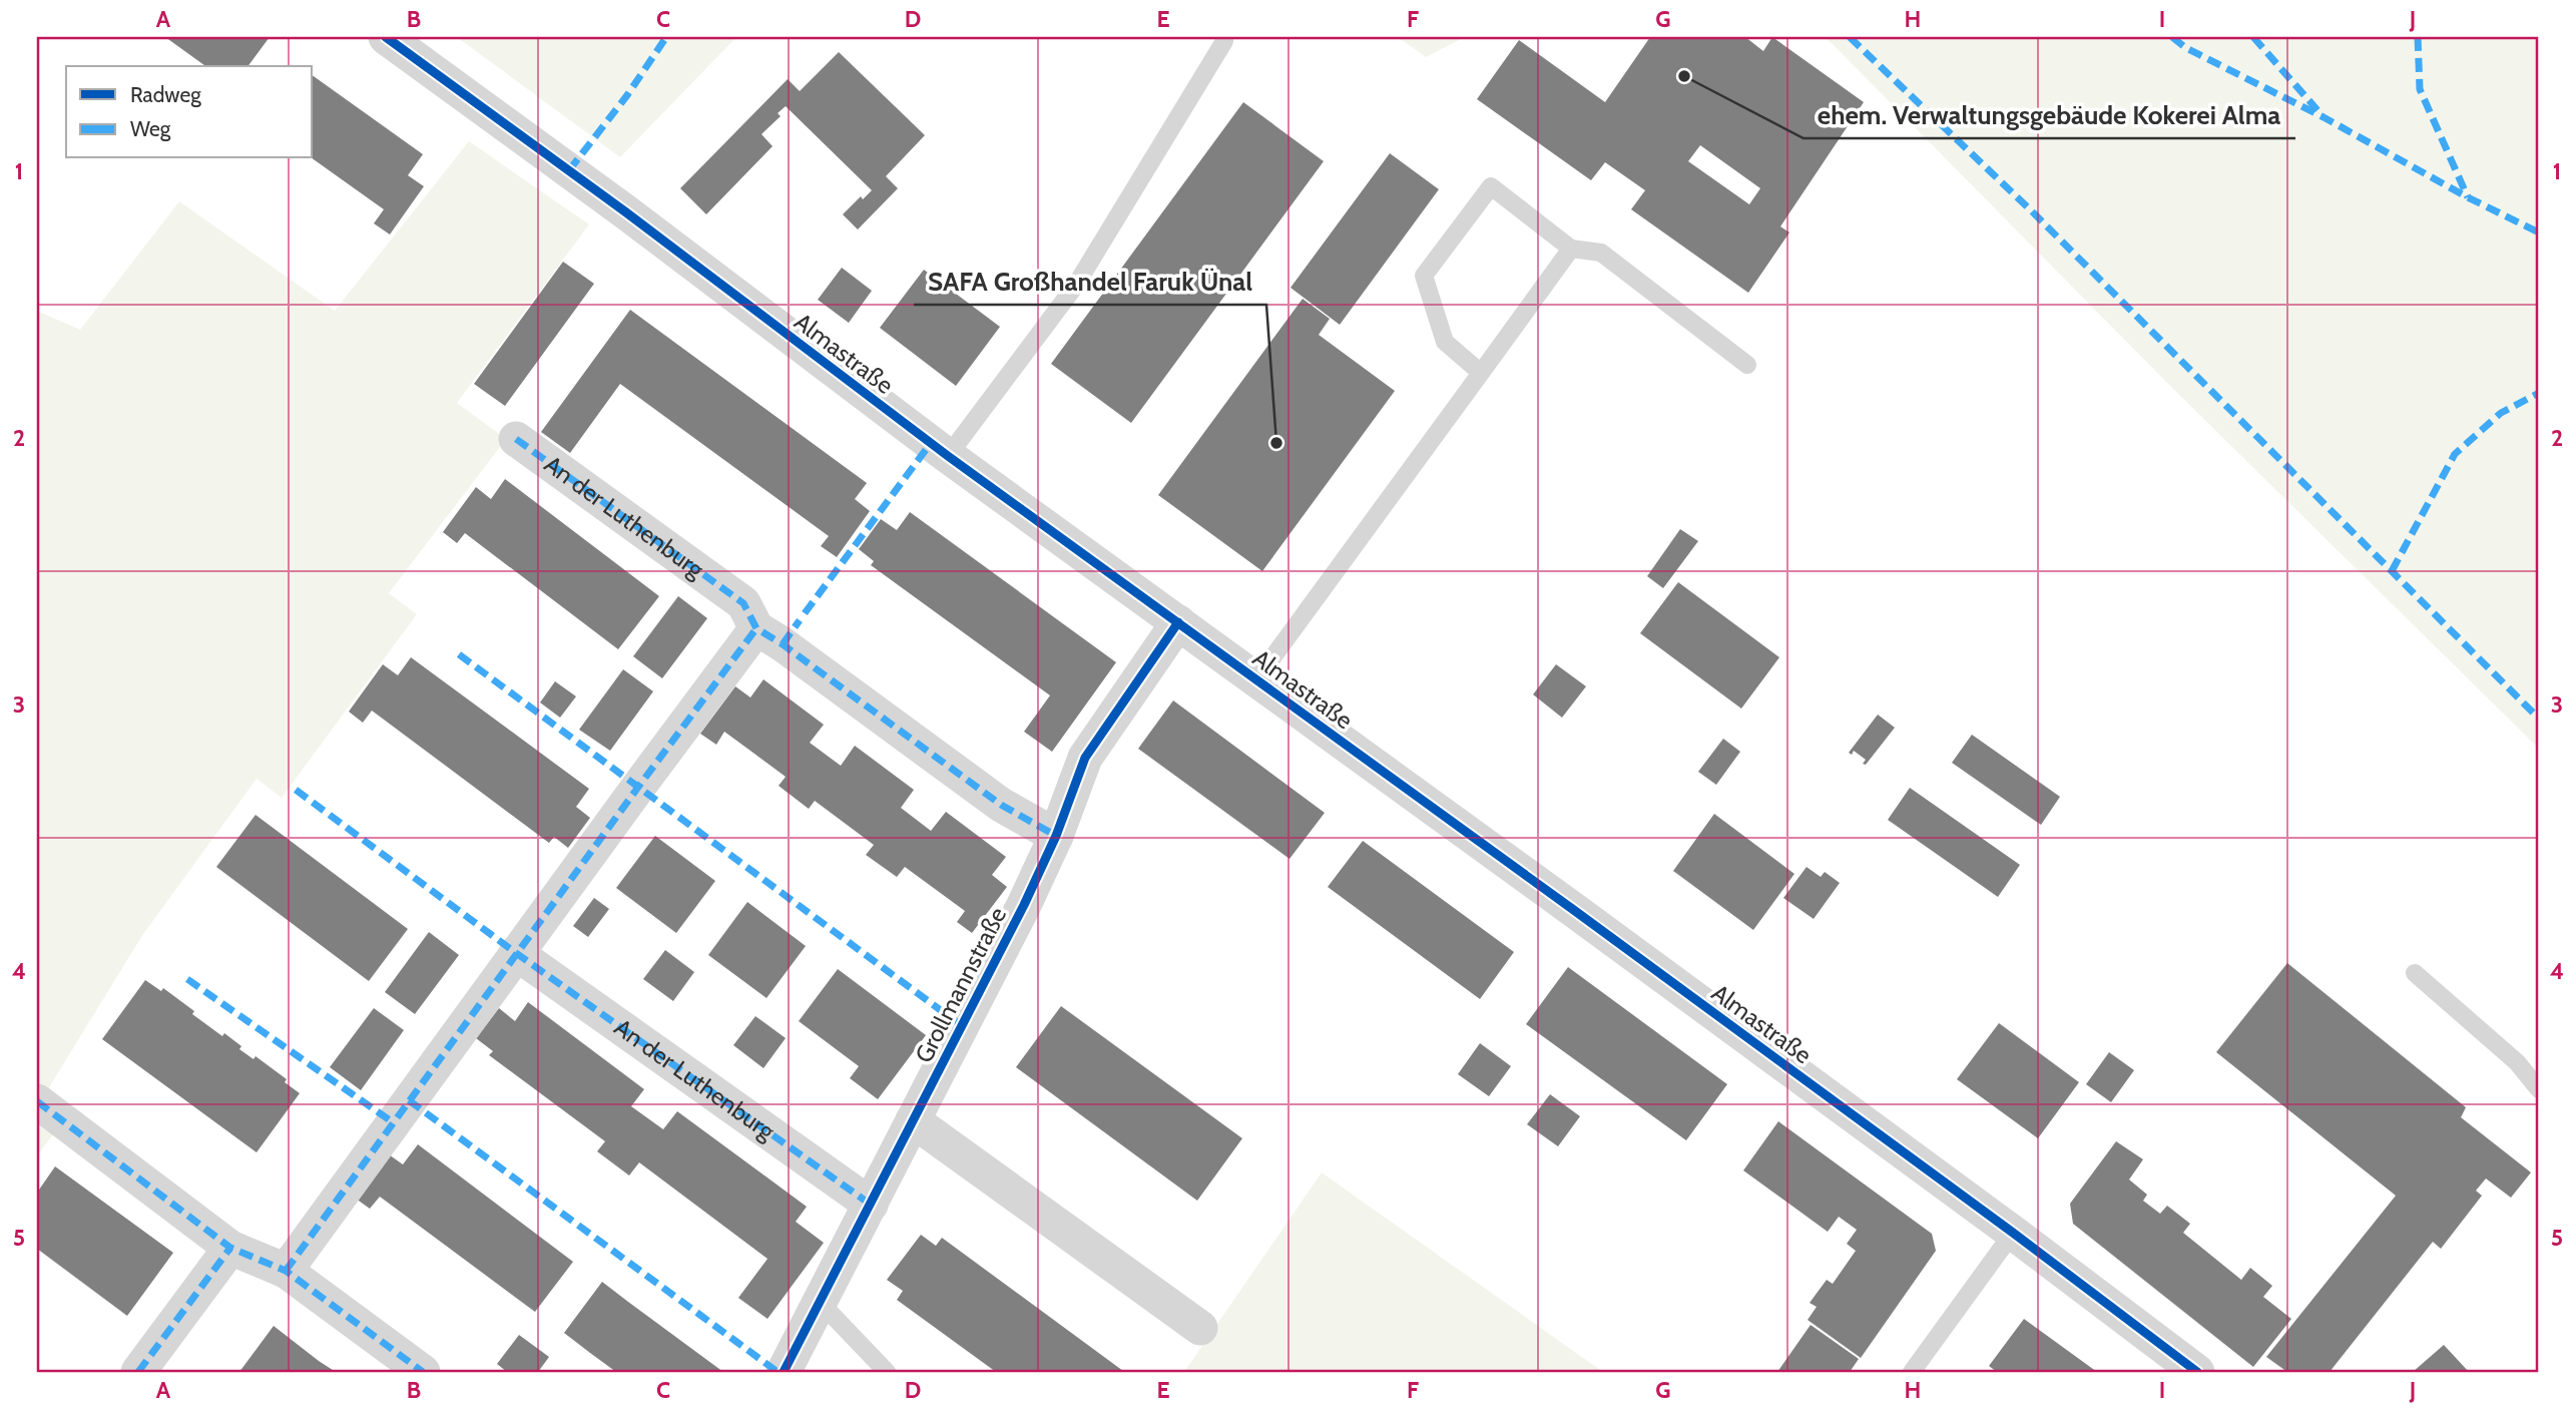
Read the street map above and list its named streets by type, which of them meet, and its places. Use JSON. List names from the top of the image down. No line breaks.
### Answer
{"streets":{"street":["Almastraße","An der Luthenburg","Grollmannstraße"]},"crossings":[["Almastraße","Grollmannstraße"],["An der Luthenburg","Grollmannstraße"]],"places":["ehem. Verwaltungsgebäude Kokerei Alma","SAFA Großhandel Faruk Ünal"],"legend":["Radweg","Weg"],"grid":{"columns":["A","B","C","D","E","F","G","H","I","J"],"rows":["1","2","3","4","5"]}}
